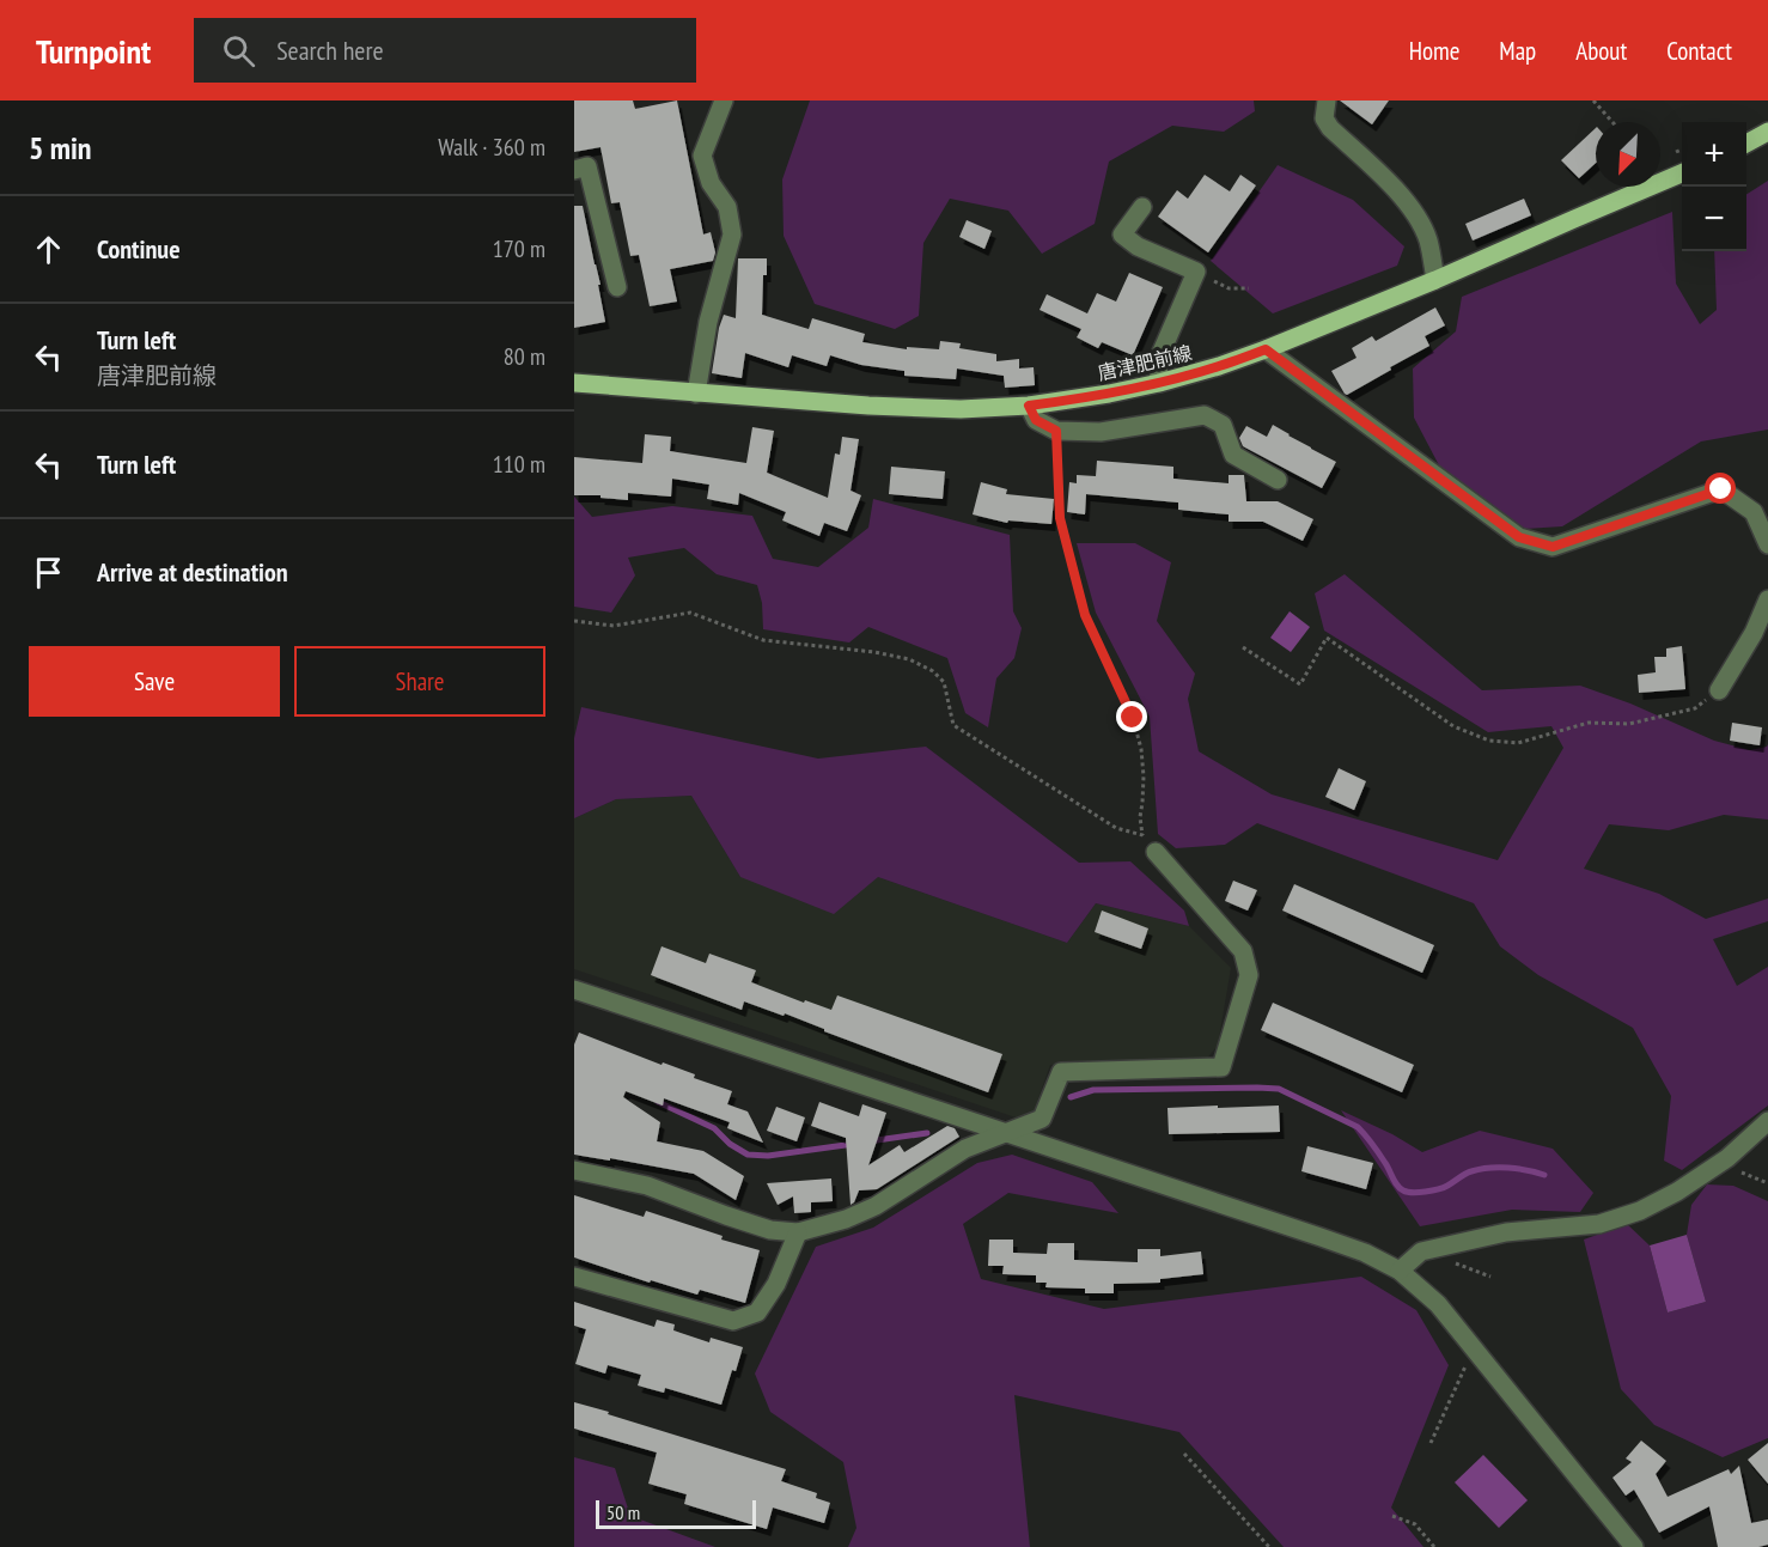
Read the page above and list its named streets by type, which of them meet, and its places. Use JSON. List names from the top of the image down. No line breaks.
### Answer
{"streets":{"main road":["唐津肥前線"]},"scale_bar":"50 m","north":"bottom left","page":{"header":"Turnpoint","search":"Search here","nav":["Home","Map","About","Contact"],"heading":["5 min","Walk · 360 m"],"map_buttons":["+","−"],"list":[["Continue","170 m"],["Turn left","唐津肥前線","80 m"],["Turn left","110 m"],"Arrive at destination"],"buttons":["Save","Share"],"scale":"50 m"}}
